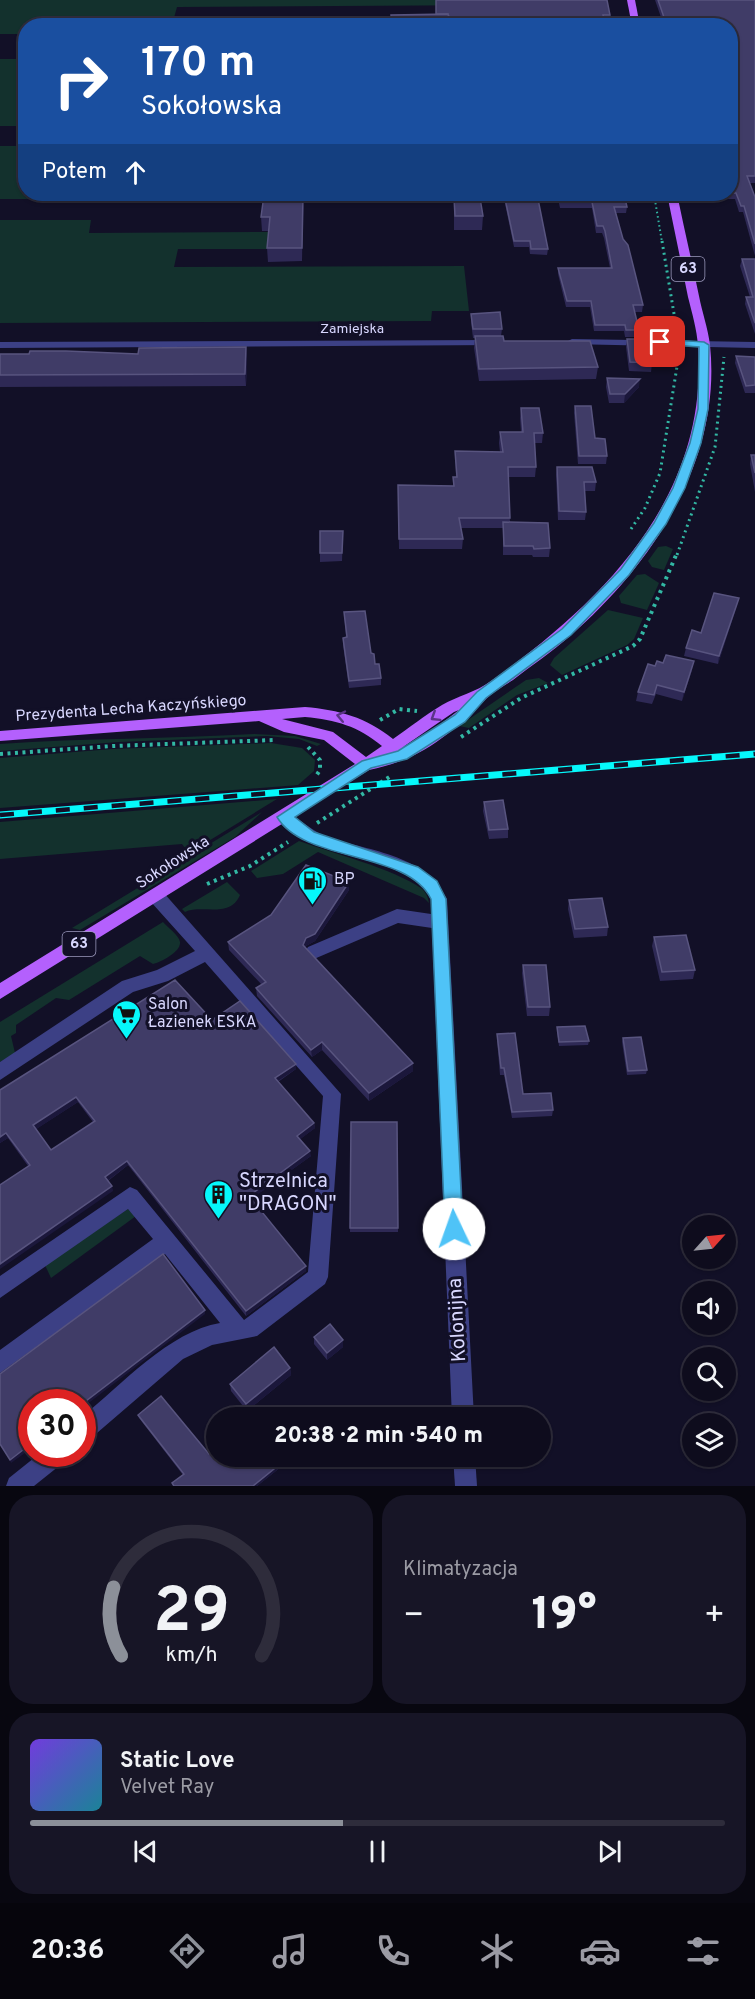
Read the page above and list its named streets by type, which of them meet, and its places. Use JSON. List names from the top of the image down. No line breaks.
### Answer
{"streets":{"main road":["63","Prezydenta Lecha Kaczyńskiego","Sokołowska"],"street":["Zamiejska","Kolonijna"]},"crossings":[["63","Sokołowska"],["Prezydenta Lecha Kaczyńskiego","Sokołowska"],["Sokołowska","Kolonijna"]],"places":{"fuel station":["BP"],"supermarket":["Salon Łazienek ESKA"],"building":["Strzelnica \"DRAGON\""]},"north":"top right","page":{"turn":["170 m","Sokołowska"],"then":"Potem","limit":"30","trip":"20:38 · 2 min · 540 m","tile":"Klimatyzacja","heat":["−","19°","+"],"song":["Static Love","Velvet Ray"],"tabs":"20:36","gauge":["29","km/h"]}}
